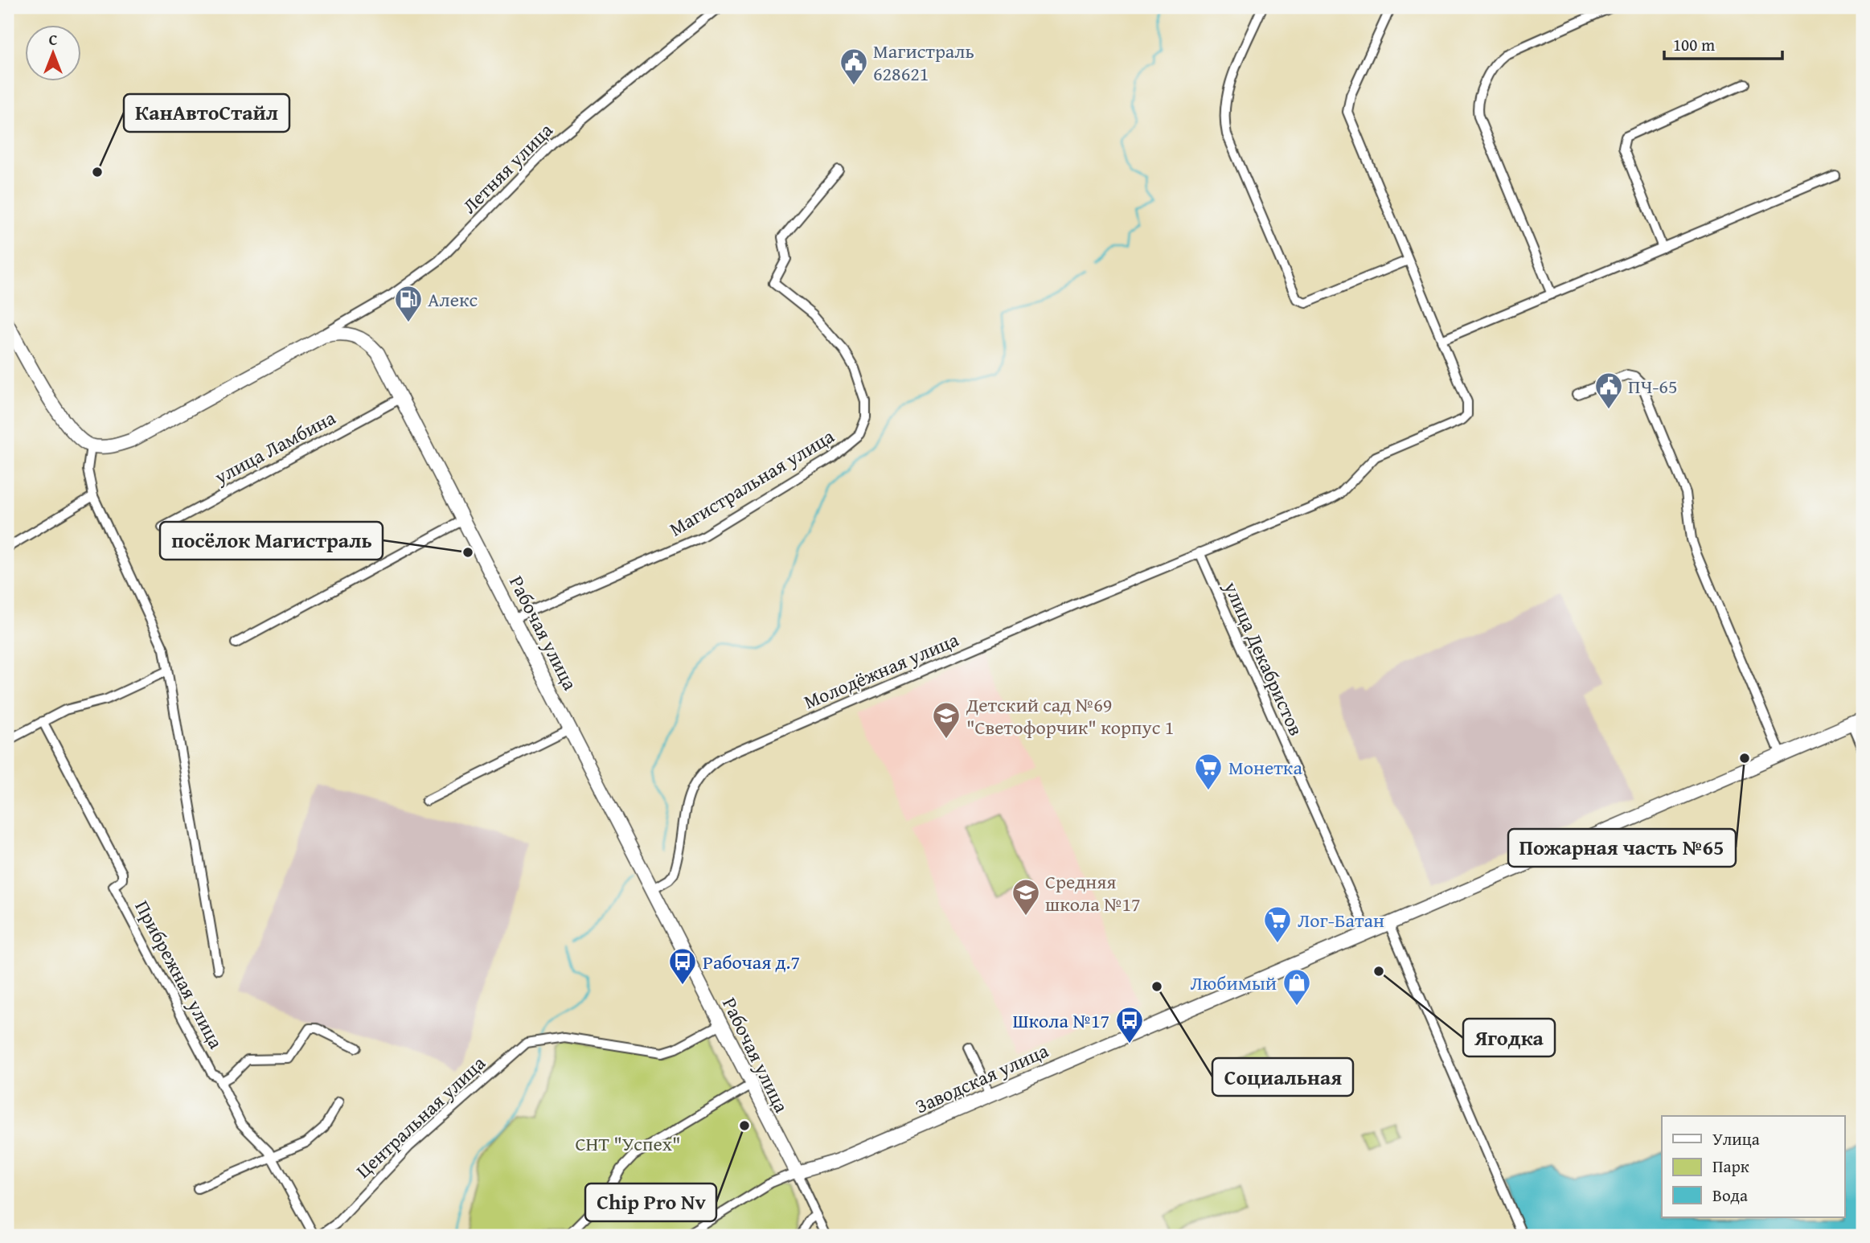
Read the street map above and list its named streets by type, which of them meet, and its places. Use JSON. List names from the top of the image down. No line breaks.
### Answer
{"streets":{"street":["Летняя улица","улица Ламбина","Магистральная улица","Рабочая улица","улица Декабристов","Молодёжная улица","Прибрежная улица","Заводская улица","Центральная улица"]},"crossings":[["Летняя улица","Рабочая улица"],["улица Ламбина","Рабочая улица"],["Магистральная улица","Рабочая улица"],["Рабочая улица","Молодёжная улица"],["Рабочая улица","Заводская улица"],["Рабочая улица","Центральная улица"],["улица Декабристов","Молодёжная улица"],["улица Декабристов","Заводская улица"],["Прибрежная улица","Центральная улица"]],"parks":["СНТ \"Успех\""],"places":{"public building":["Магистраль 628621","ПЧ-65"],"other":["КанАвтоСтайл","посёлок Магистраль","Пожарная часть №65","Ягодка","Социальная","Chip Pro Nv"],"fuel station":["Алекс"],"school or university":["Детский сад №69 \"Светофорчик\" корпус 1","Средняя школа №17"],"supermarket":["Монетка","Лог-Батан"],"bus stop":["Рабочая д.7","Школа №17"],"shop":["Любимый"]},"legend":["Улица","Парк","Вода"],"scale_bar":"100 m","north":"top"}
